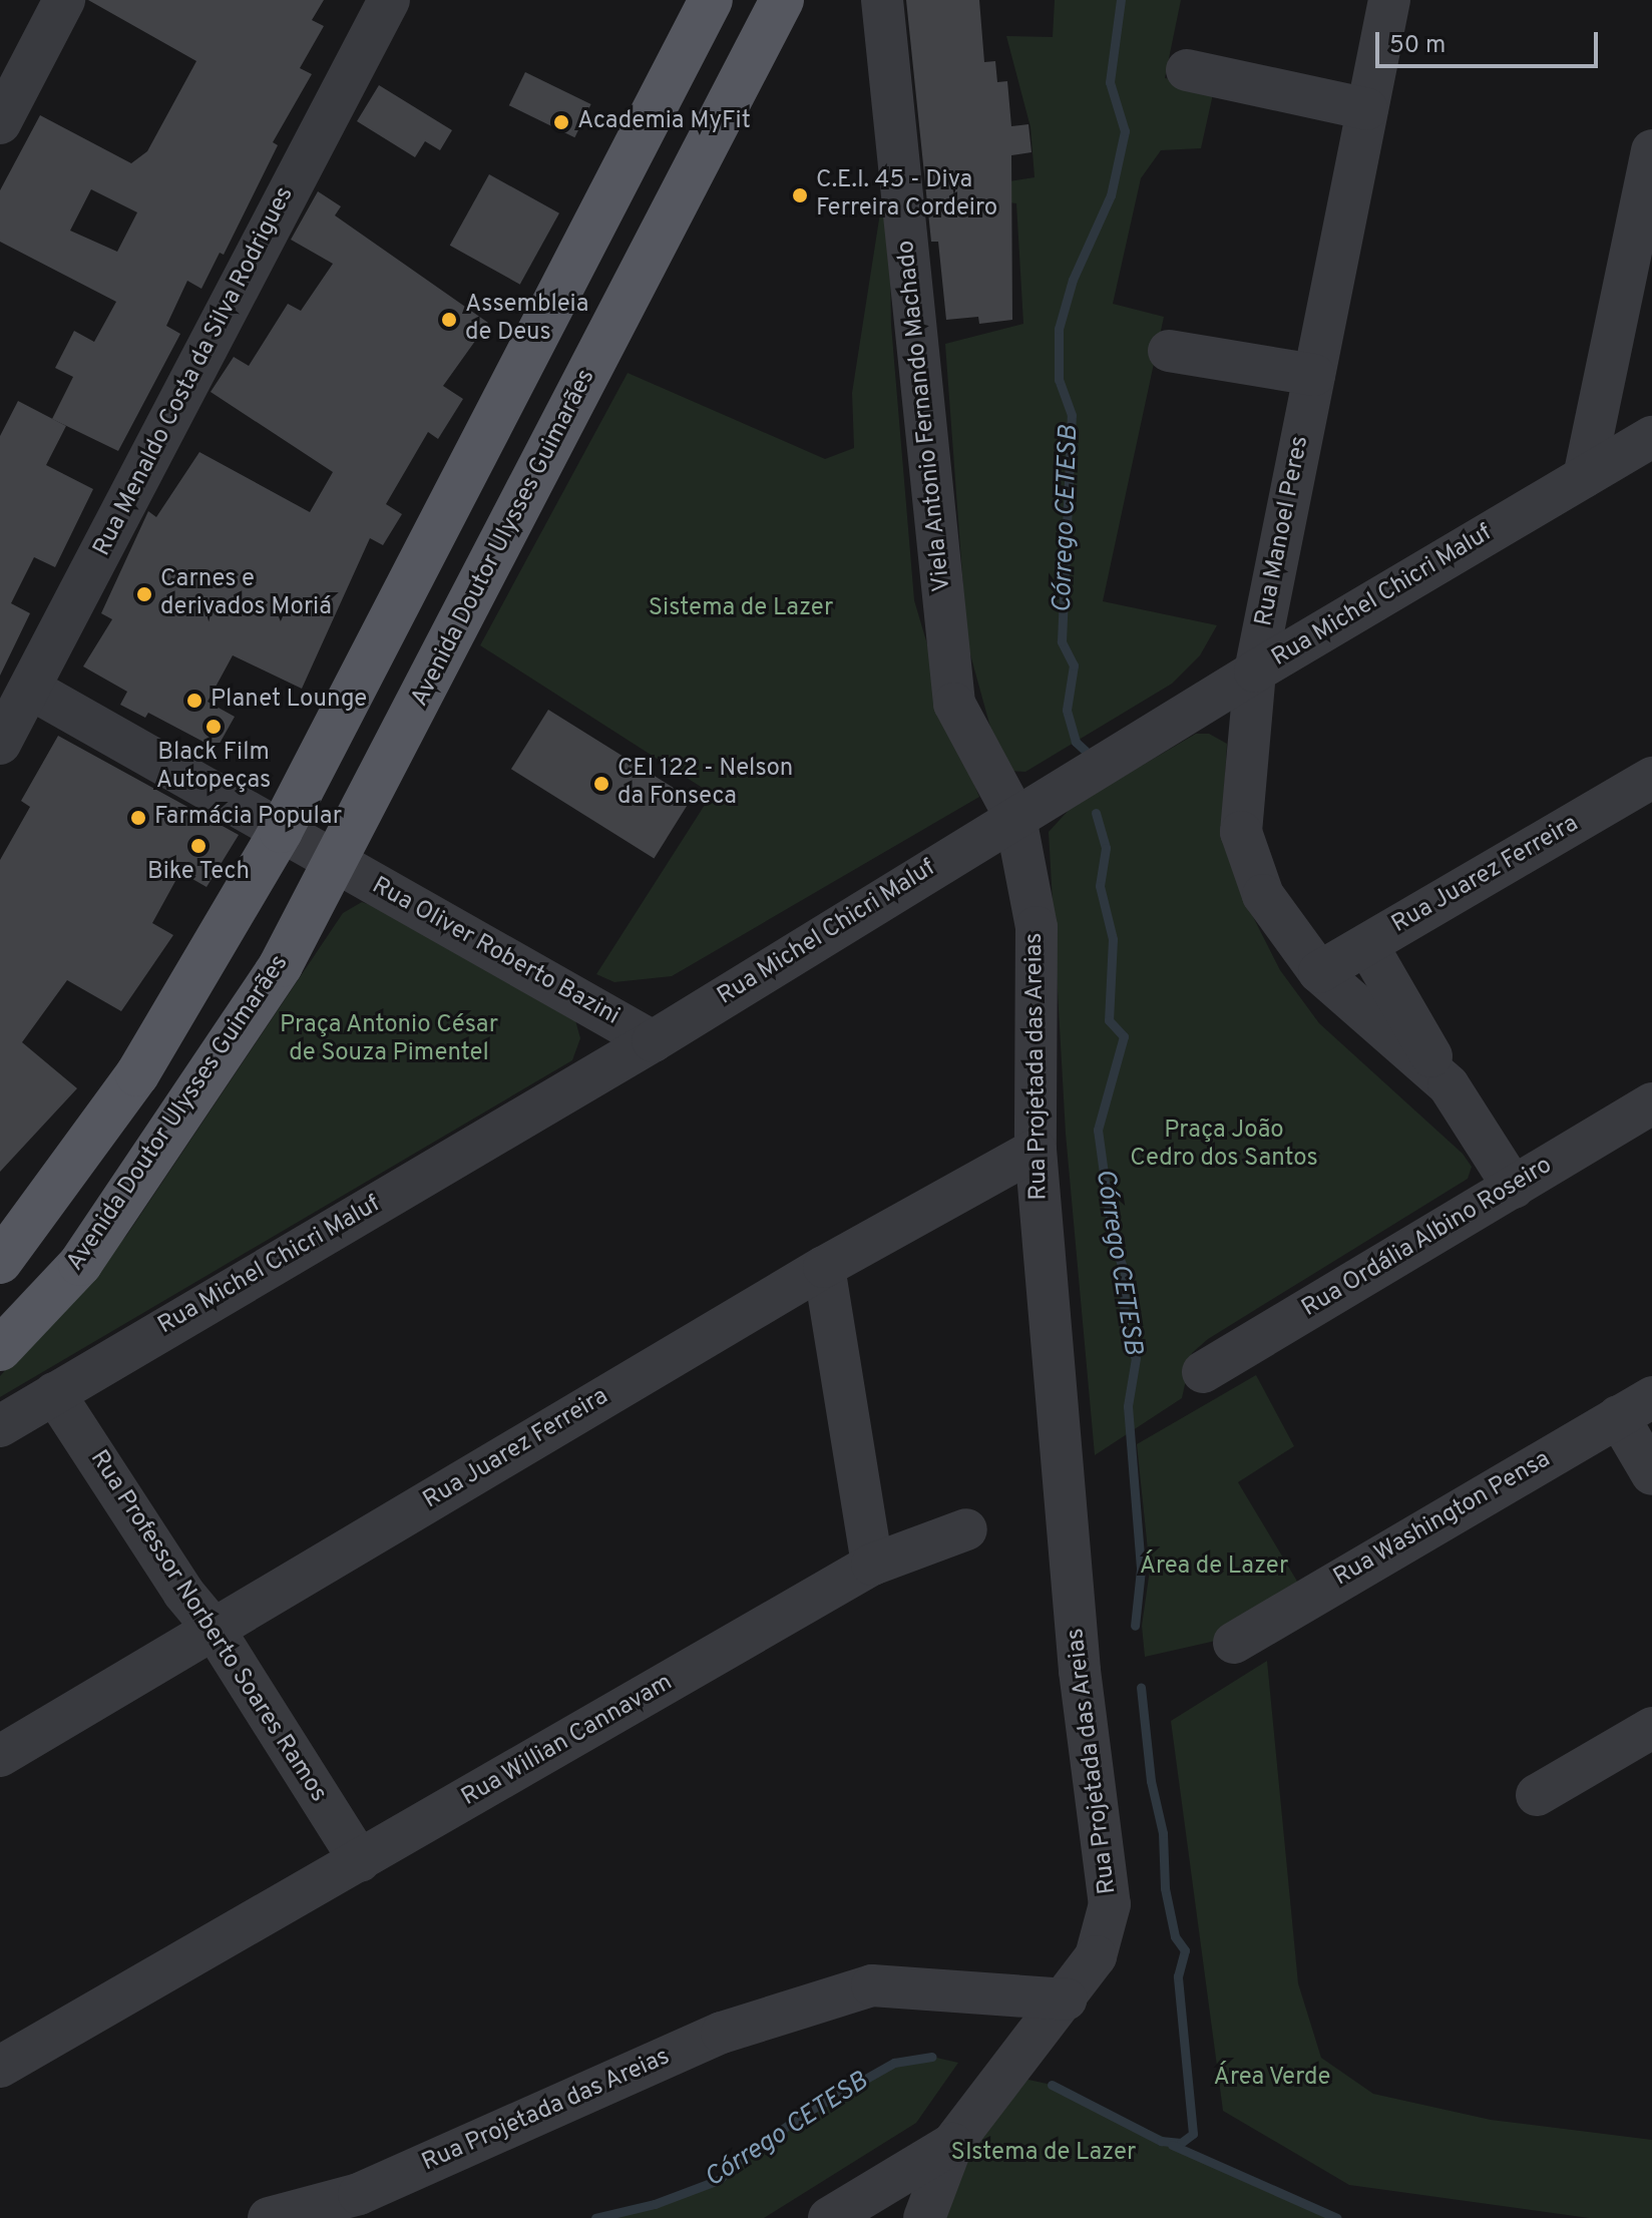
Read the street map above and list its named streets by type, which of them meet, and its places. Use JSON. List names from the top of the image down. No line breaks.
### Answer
{"streets":{"main road":["Avenida Doutor Ulysses Guimarães"],"street":["Rua Menaldo Costa da Silva Rodrigues","Viela Antonio Fernando Machado","Rua Manoel Peres","Rua Michel Chicri Maluf","Rua Juarez Ferreira","Rua Oliver Roberto Bazini","Rua Projetada das Areias","Rua Ordália Albino Roseiro","Rua Washington Pensa","Rua Professor Norberto Soares Ramos","Rua Willian Cannavam"]},"crossings":[["Viela Antonio Fernando Machado","Rua Michel Chicri Maluf"],["Viela Antonio Fernando Machado","Rua Projetada das Areias"],["Rua Manoel Peres","Rua Michel Chicri Maluf"],["Rua Manoel Peres","Rua Juarez Ferreira"],["Rua Manoel Peres","Rua Ordália Albino Roseiro"],["Avenida Doutor Ulysses Guimarães","Rua Oliver Roberto Bazini"],["Rua Michel Chicri Maluf","Rua Oliver Roberto Bazini"],["Rua Michel Chicri Maluf","Rua Projetada das Areias"],["Rua Michel Chicri Maluf","Rua Professor Norberto Soares Ramos"],["Rua Juarez Ferreira","Rua Projetada das Areias"],["Rua Juarez Ferreira","Rua Professor Norberto Soares Ramos"],["Rua Professor Norberto Soares Ramos","Rua Willian Cannavam"]],"water":["Córrego CETESB"],"parks":["Sistema de Lazer","Praça Antonio César de Souza Pimentel","Praça João Cedro dos Santos","Área de Lazer","Área Verde","SIstema de Lazer"],"places":["Academia MyFit","C.E.I. 45 - Diva Ferreira Cordeiro","Assembleia de Deus","Carnes e derivados Moriá","Planet Lounge","Black Film Autopeças","CEI 122 - Nelson da Fonseca","Farmácia Popular","Bike Tech"],"scale_bar":"50 m"}
